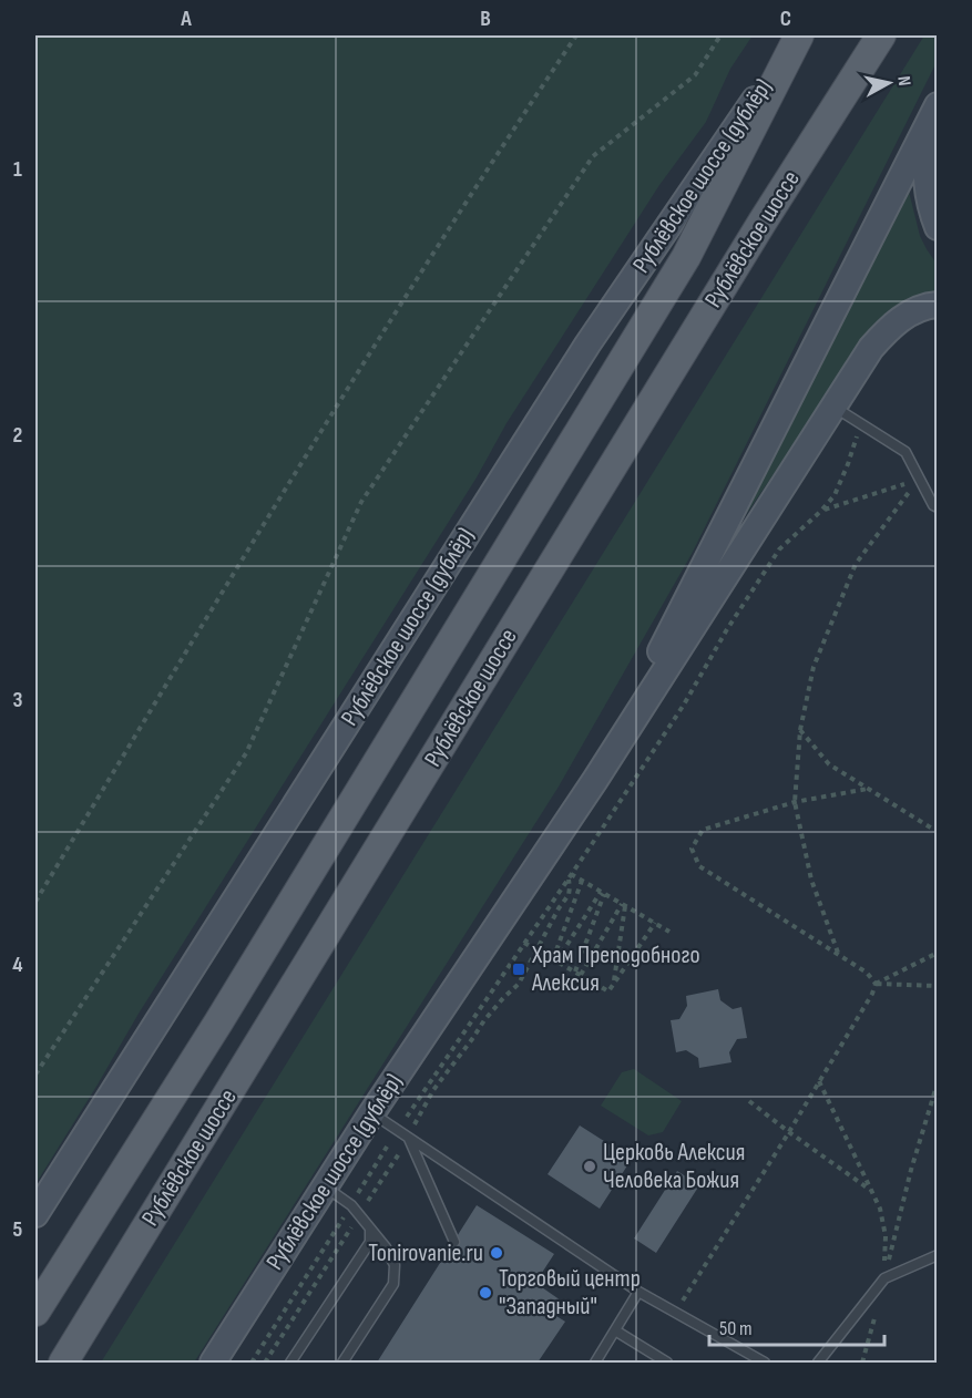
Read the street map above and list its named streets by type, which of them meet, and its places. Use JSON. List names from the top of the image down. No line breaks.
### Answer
{"streets":{"main road":["Рублёвское шоссе (дублёр)","Рублёвское шоссе"]},"crossings":[["Рублёвское шоссе (дублёр)","Рублёвское шоссе"]],"places":{"transit":["Храм Преподобного Алексия"],"other":["Церковь Алексия Человека Божия","Tonirovanie.ru","Торговый центр \"Западный\""]},"scale_bar":"50 m","north":"right","grid":{"columns":["A","B","C"],"rows":["1","2","3","4","5"]}}
